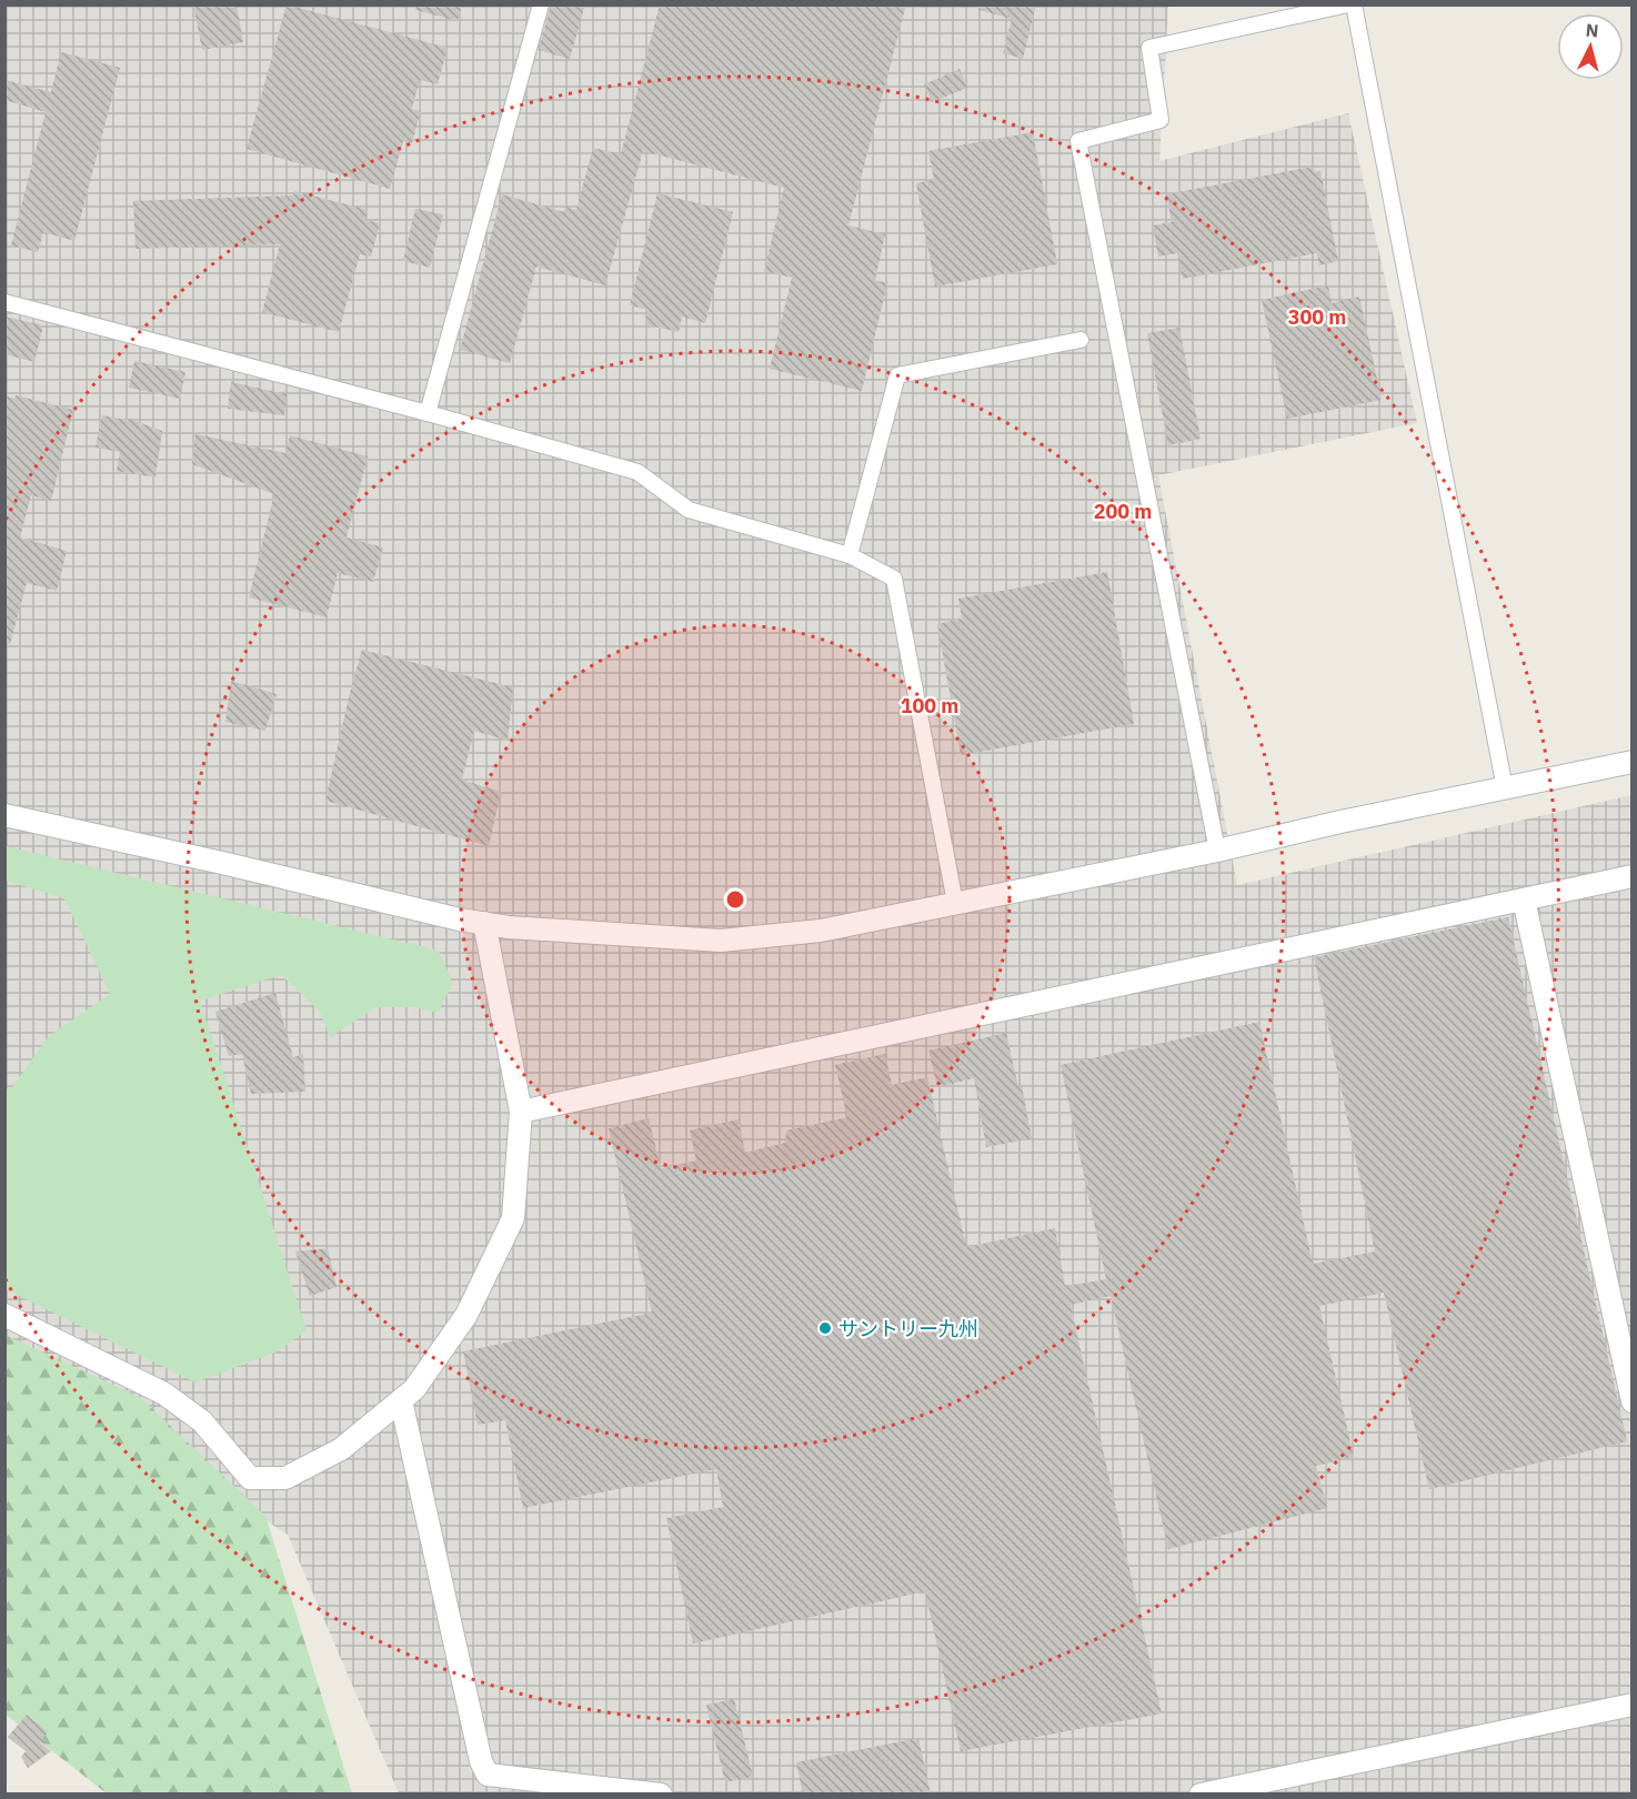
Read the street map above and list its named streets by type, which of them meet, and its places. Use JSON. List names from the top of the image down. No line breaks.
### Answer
{"places":["サントリー九州"],"north":"top","rings":["300 m","200 m","100 m"]}
